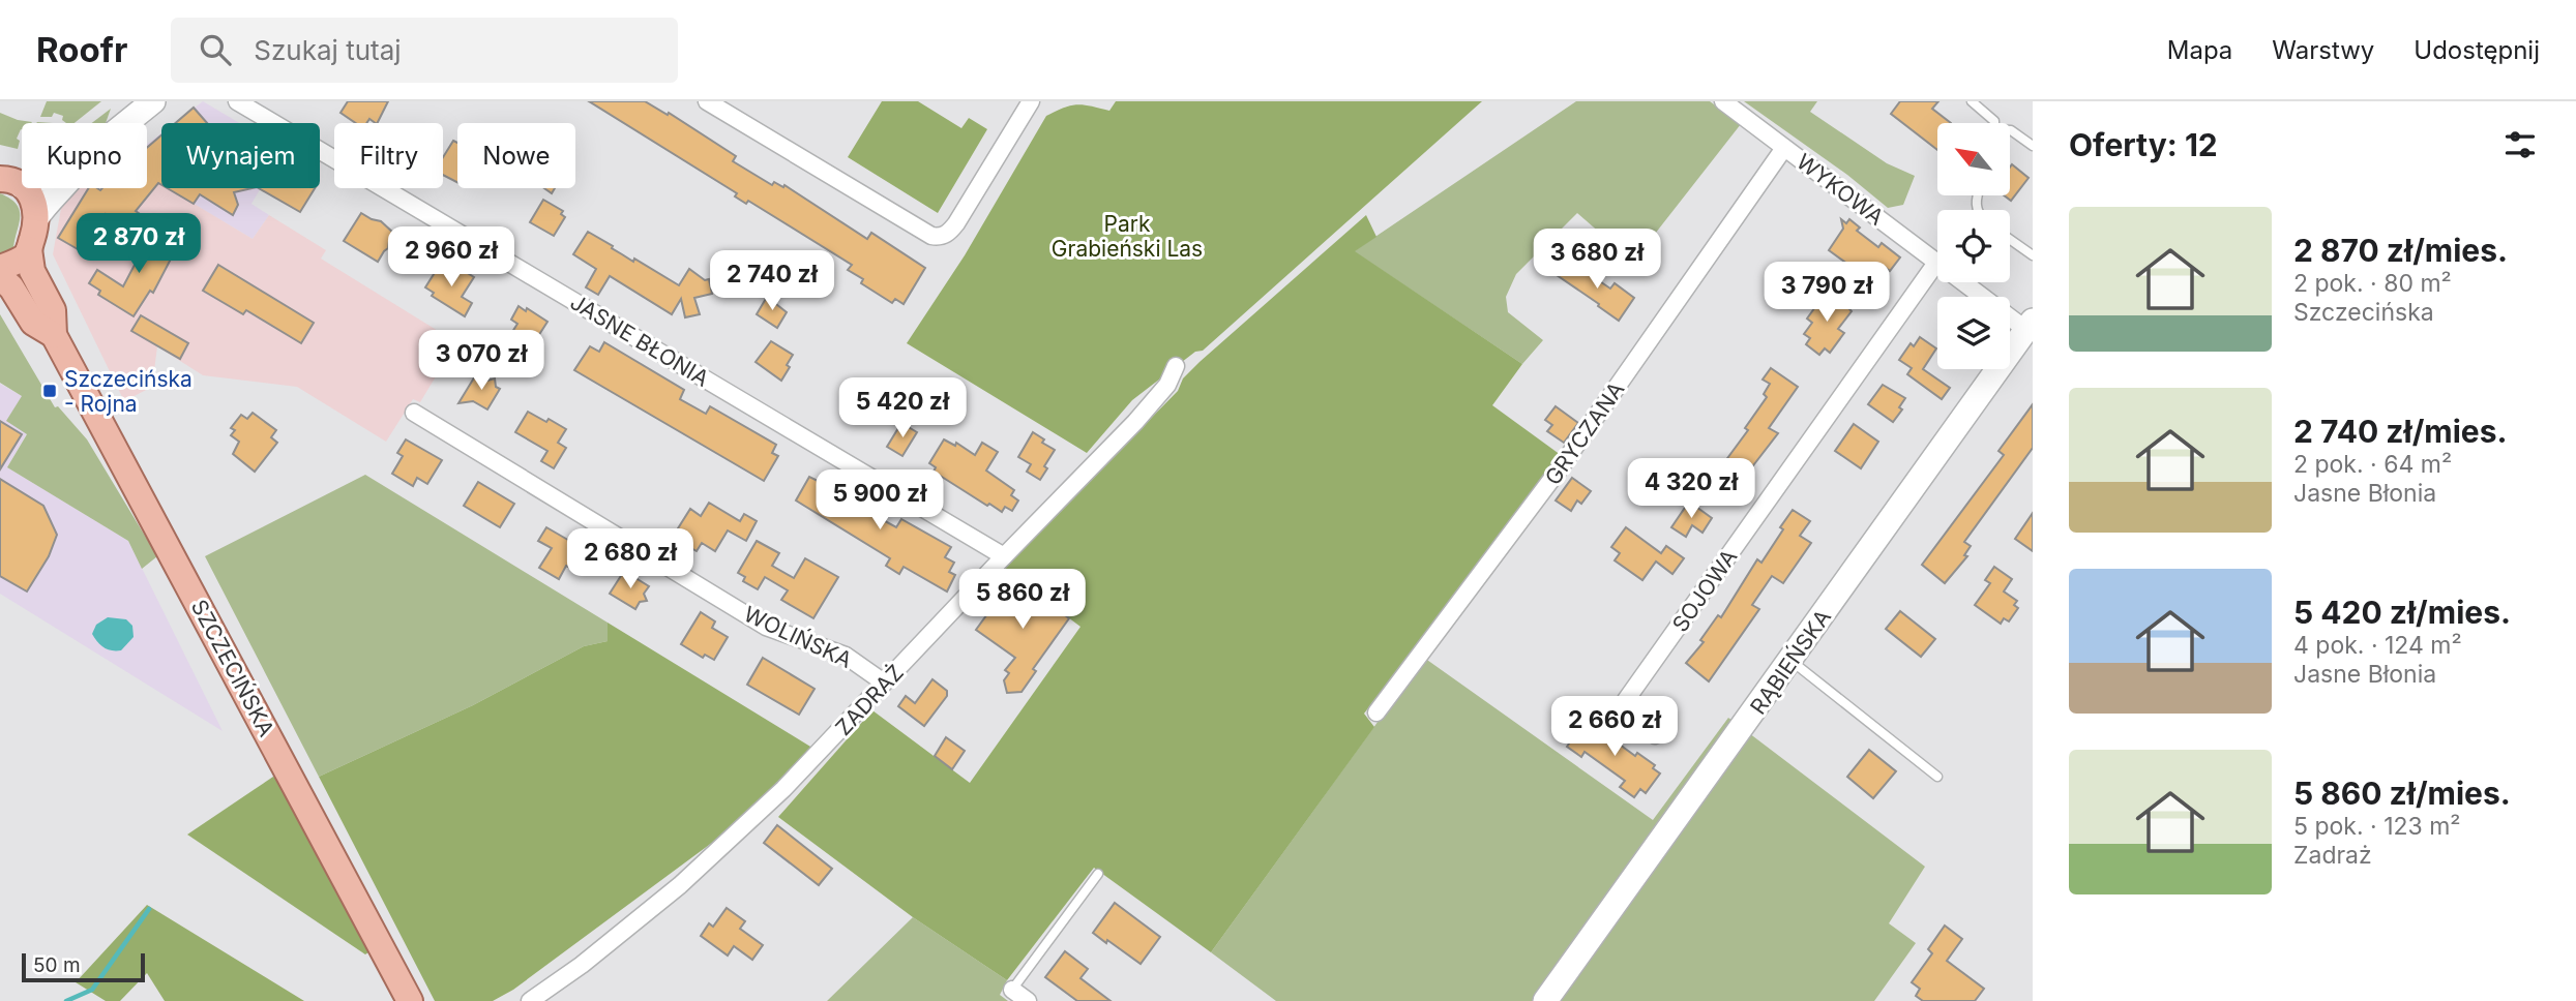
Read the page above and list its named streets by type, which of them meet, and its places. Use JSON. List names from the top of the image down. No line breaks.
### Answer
{"streets":{"main road":["SZCZECIŃSKA"],"street":["WYKOWA","JASNE BŁONIA","GRYCZANA","SOJOWA","WOLIŃSKA","RĄBIEŃSKA","ZADRAŻ"]},"crossings":[["WYKOWA","GRYCZANA"],["WYKOWA","SOJOWA"],["WYKOWA","RĄBIEŃSKA"],["JASNE BŁONIA","ZADRAŻ"],["WOLIŃSKA","ZADRAŻ"]],"parks":["Park Grabieński Las"],"places":{"transit":["Szczecińska - Rojna"]},"scale_bar":"50 m","north":"top left","page":{"header":"Roofr","search":"Szukaj tutaj","nav":["Mapa","Warstwy","Udostępnij"],"heading":"Oferty: 12","chip":["Kupno","Wynajem","Filtry","Nowe"],"list":[{"name":"2 870 zł/mies.","note":"2 pok. · 80 m² · Szczecińska"},{"name":"2 740 zł/mies.","note":"2 pok. · 64 m² · Jasne Błonia"},{"name":"5 420 zł/mies.","note":"4 pok. · 124 m² · Jasne Błonia"},{"name":"5 860 zł/mies.","note":"5 pok. · 123 m² · Zadraż"}],"price":["2 870 zł","2 960 zł","3 680 zł","2 740 zł","3 790 zł","3 070 zł","5 420 zł","4 320 zł","5 900 zł","2 680 zł","5 860 zł","2 660 zł"],"scale":"50 m"}}
